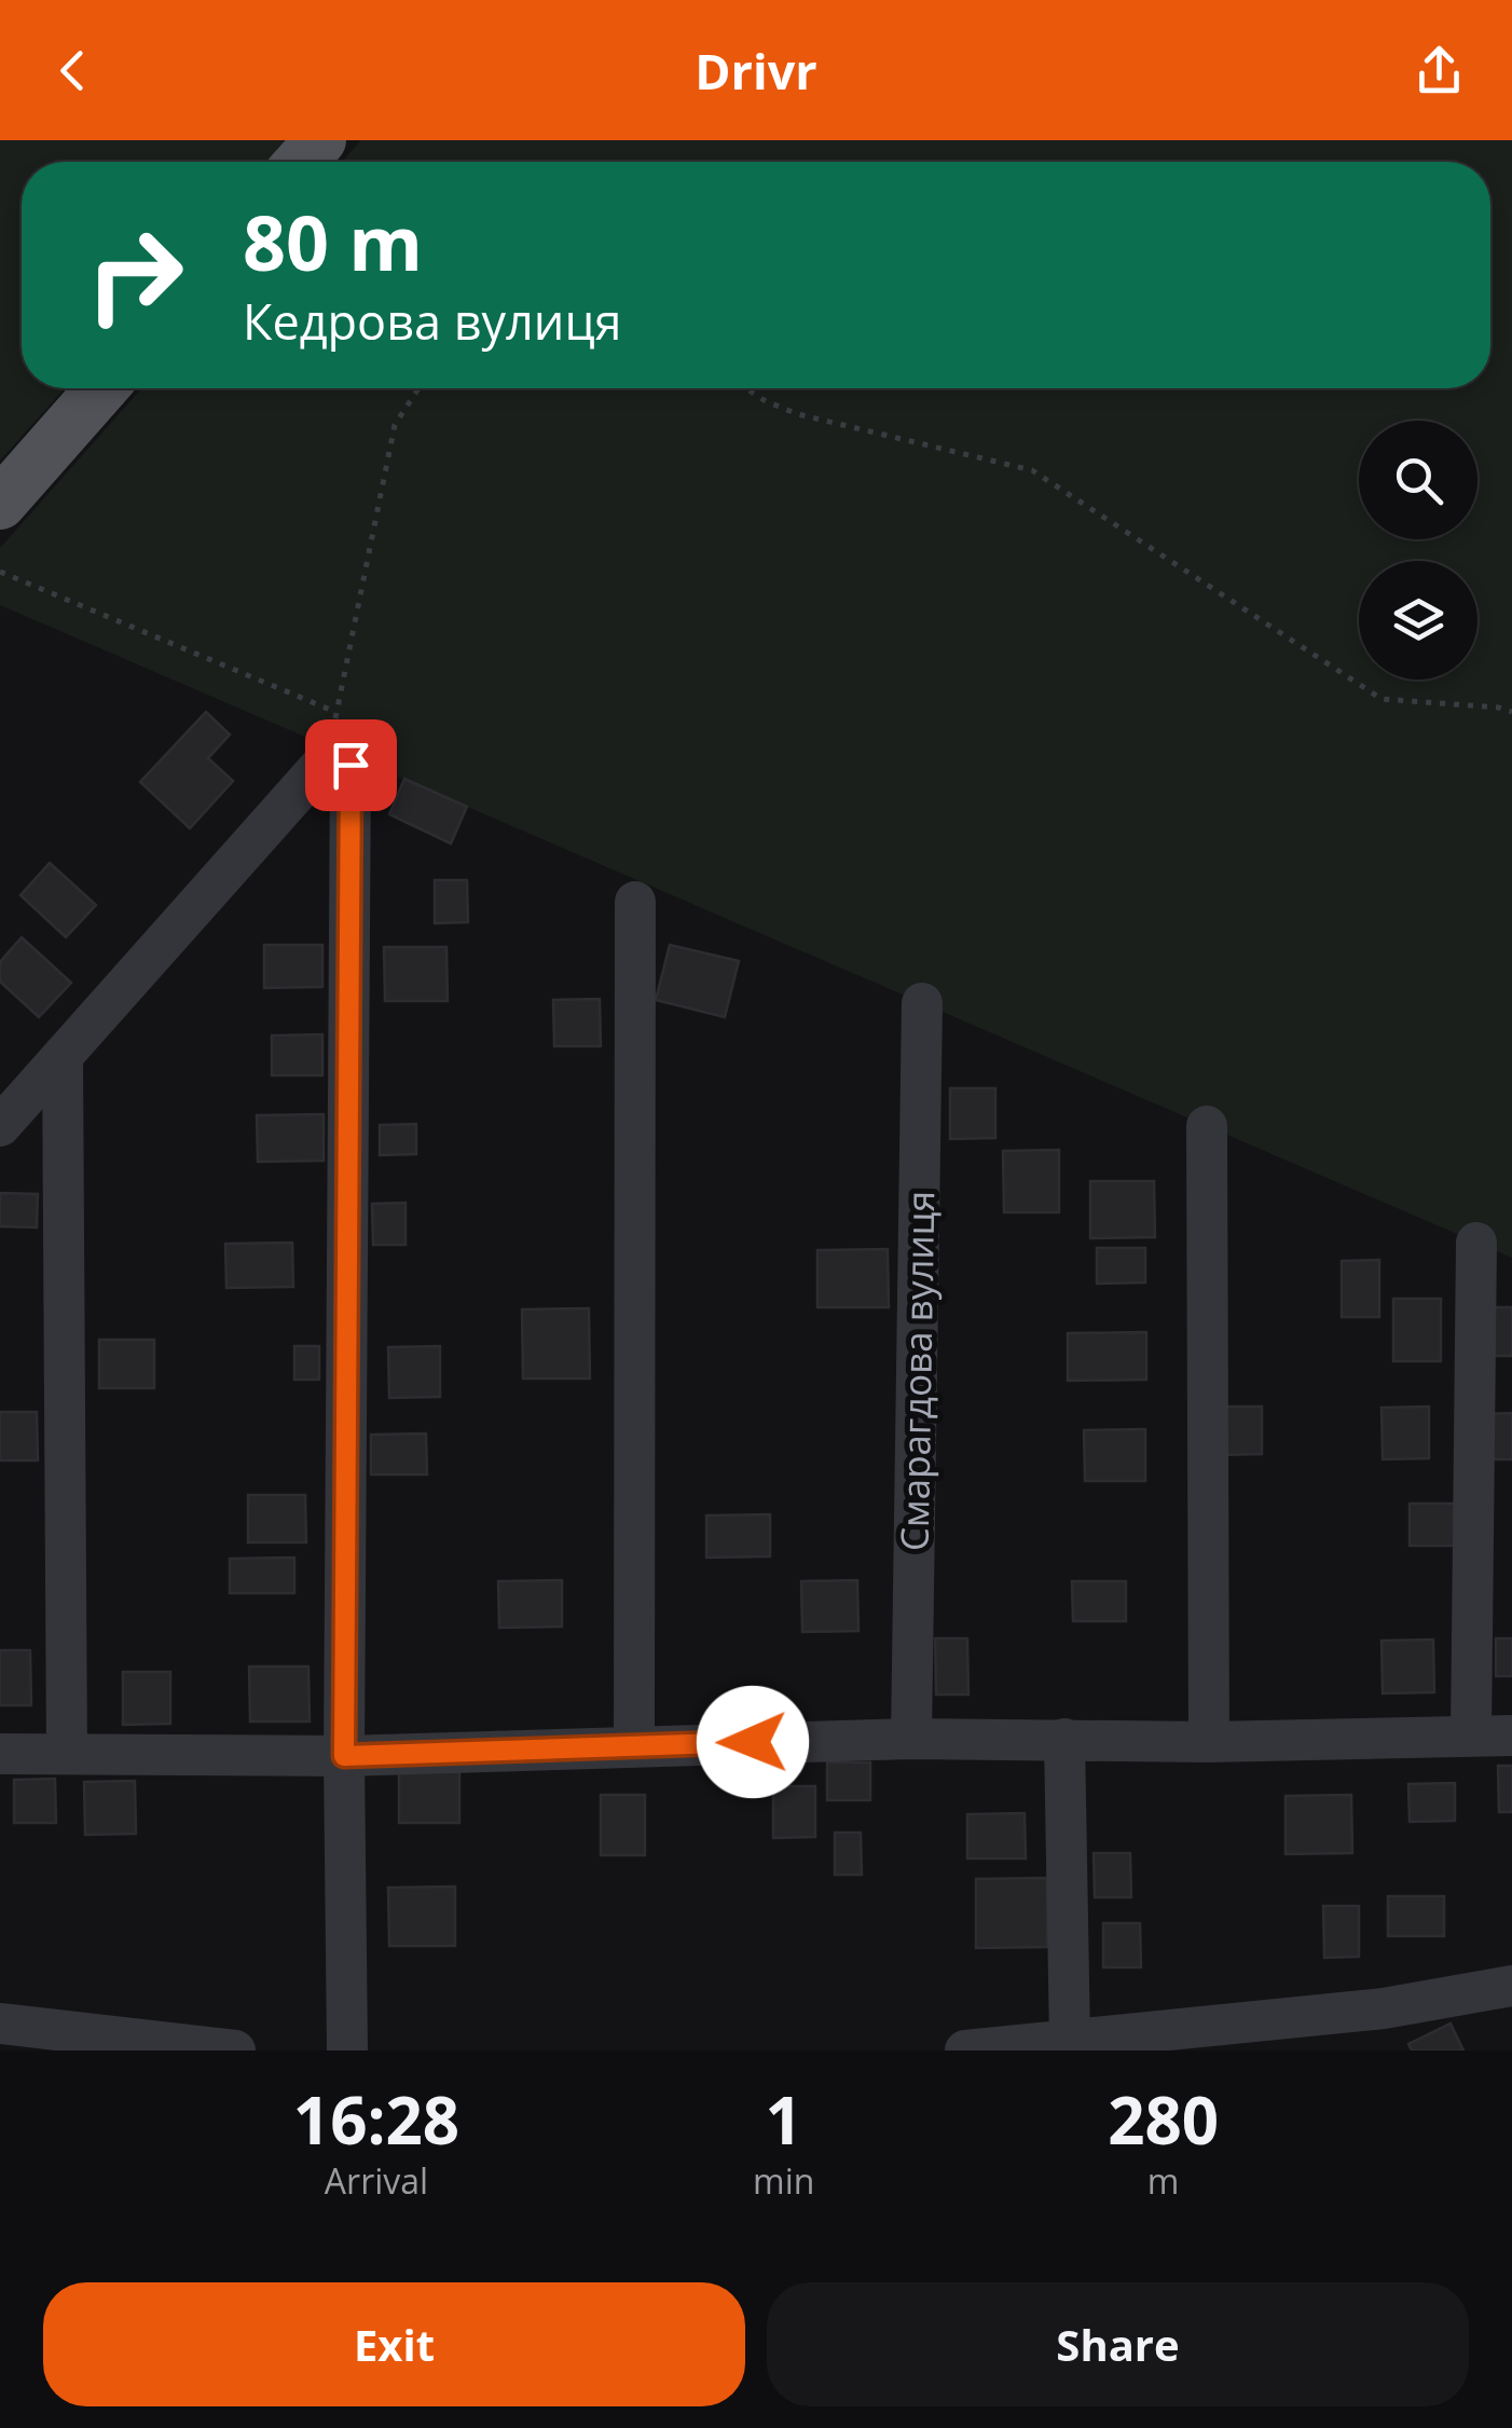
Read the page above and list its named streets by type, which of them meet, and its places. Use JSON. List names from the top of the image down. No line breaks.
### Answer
{"streets":{"street":["Смарагдова вулиця"]},"page":{"header":"Drivr","turn":["80 m","Кедрова вулиця"],"eta":["16:28","Arrival","1","min","280","m"],"buttons":["Exit","Share"]}}
